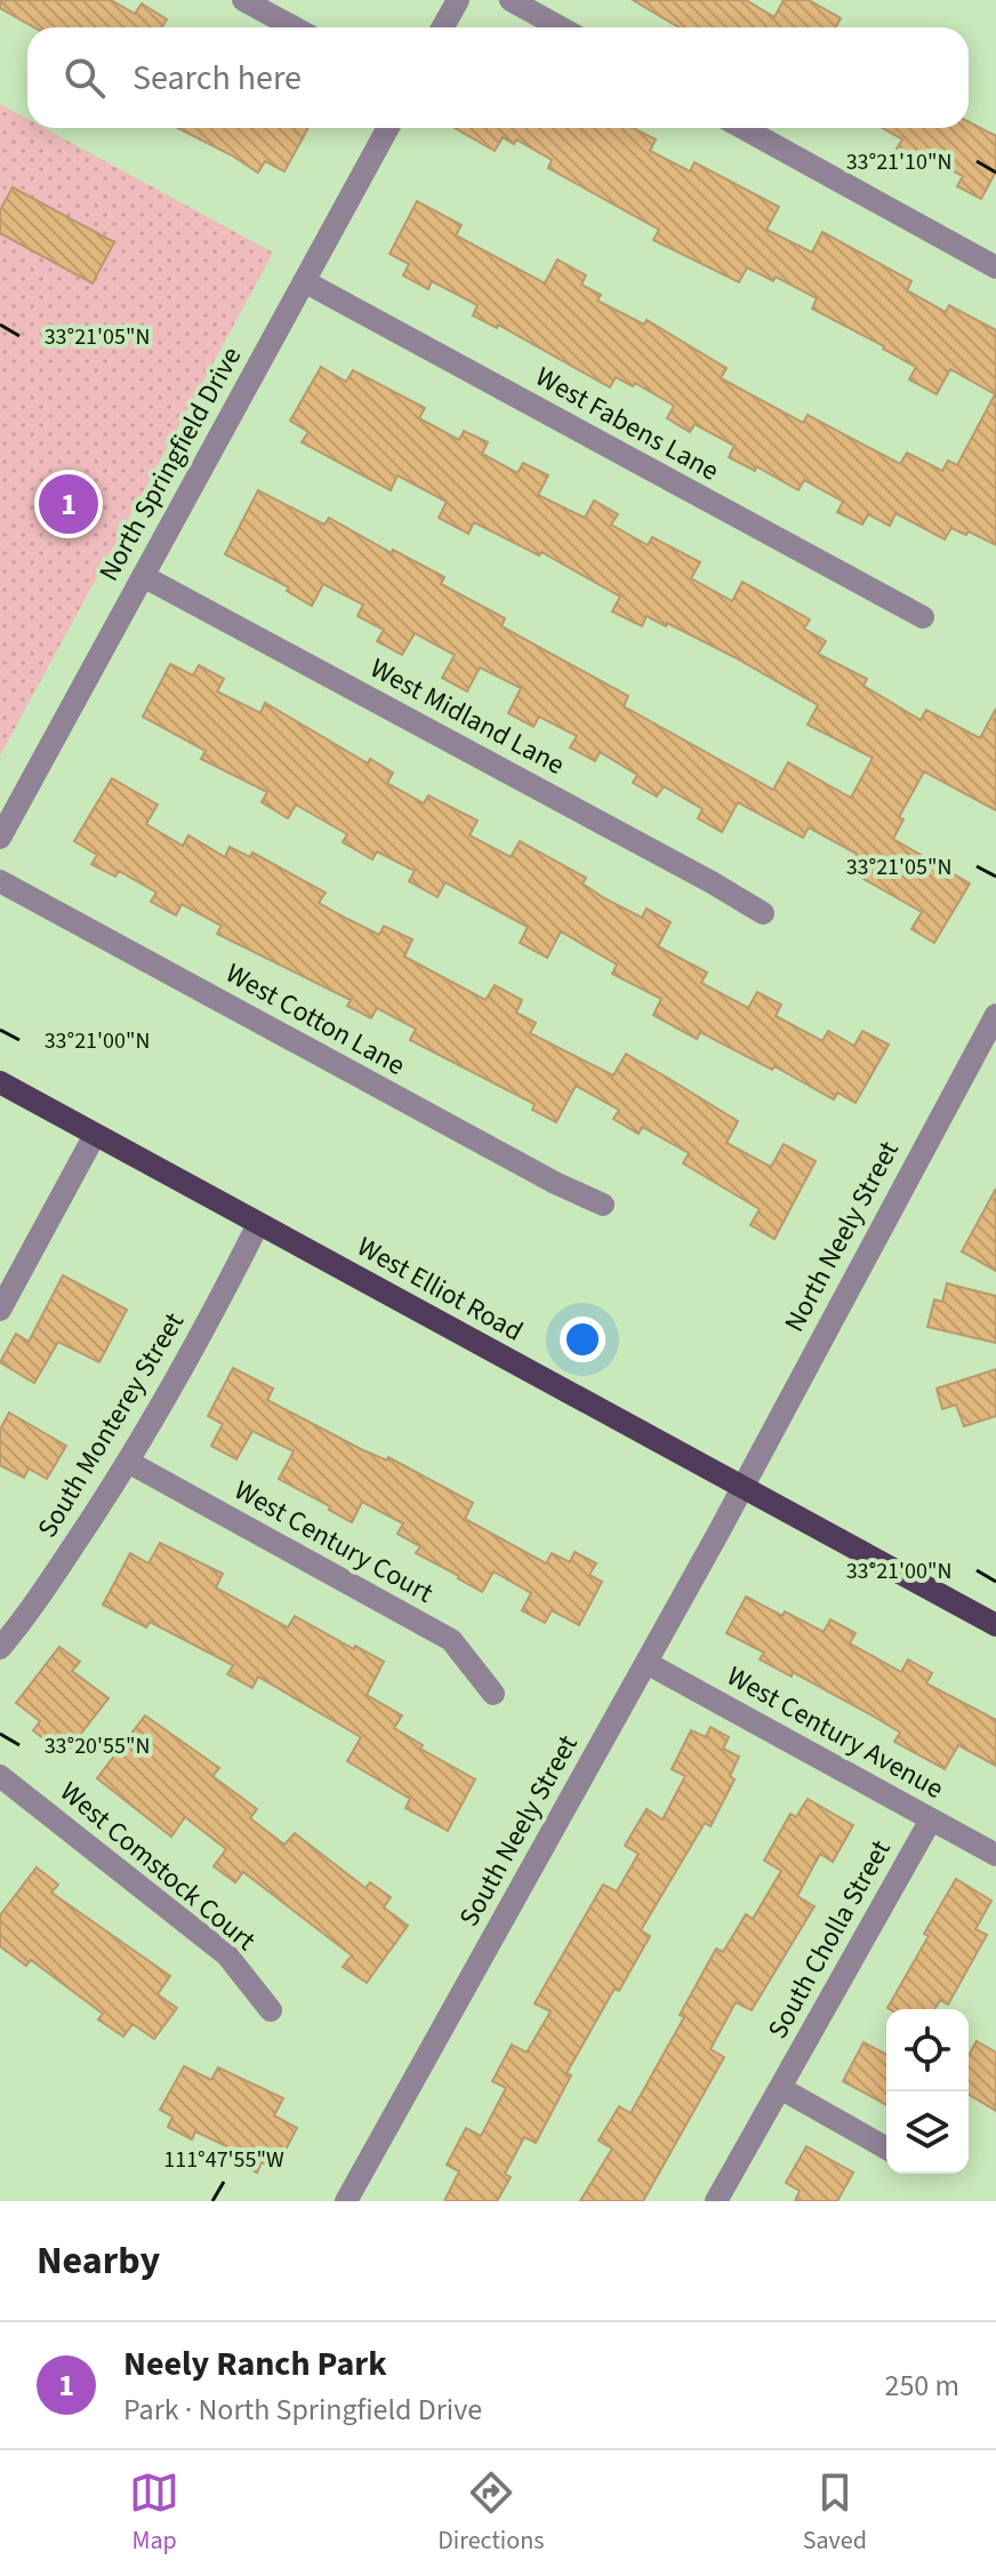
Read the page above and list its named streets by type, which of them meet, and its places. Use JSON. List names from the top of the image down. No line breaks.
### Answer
{"streets":{"main road":["West Elliot Road"],"street":["West Fabens Lane","North Springfield Drive","West Midland Lane","West Cotton Lane","North Neely Street","South Monterey Street","West Century Court","West Century Avenue","South Neely Street","West Comstock Court","South Cholla Street"]},"crossings":[["West Fabens Lane","North Springfield Drive"],["North Springfield Drive","West Midland Lane"],["North Neely Street","West Elliot Road"],["North Neely Street","South Neely Street"],["West Elliot Road","South Monterey Street"],["West Elliot Road","South Neely Street"],["South Monterey Street","West Century Court"],["West Century Avenue","South Neely Street"],["West Century Avenue","South Cholla Street"]],"page":{"search":"Search here","pins":"1","heading":"Nearby","list":[{"mark":"1","name":"Neely Ranch Park","note":"Park · North Springfield Drive","value":"250 m"}],"nav":["Map","Directions","Saved"]},"coordinates":["33°21'10\"N","33°21'05\"N","33°21'00\"N","33°20'55\"N","111°47'55\"W"]}
